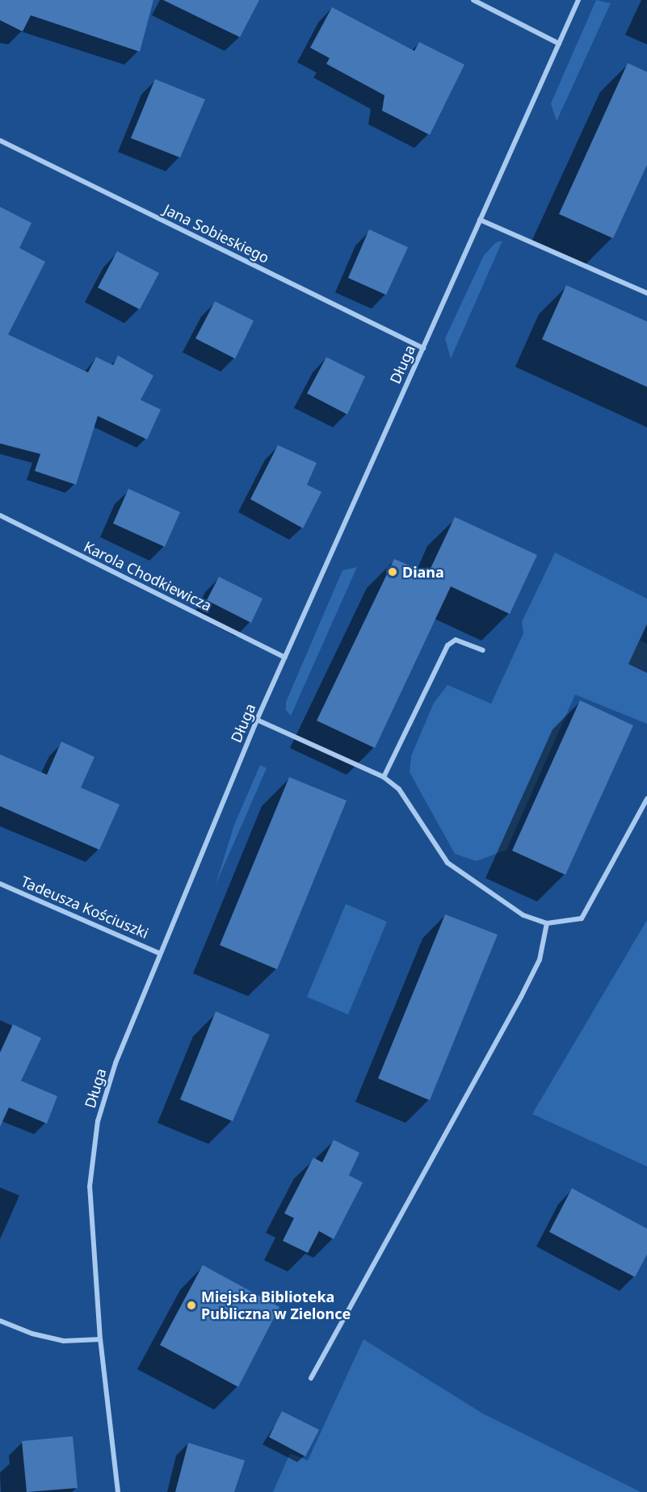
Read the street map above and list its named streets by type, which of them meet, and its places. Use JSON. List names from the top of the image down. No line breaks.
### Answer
{"streets":{"street":["Jana Sobieskiego","Długa","Karola Chodkiewicza","Tadeusza Kościuszki"]},"crossings":[["Jana Sobieskiego","Długa"],["Długa","Karola Chodkiewicza"],["Długa","Tadeusza Kościuszki"]],"places":["Diana","Miejska Biblioteka Publiczna w Zielonce"]}
